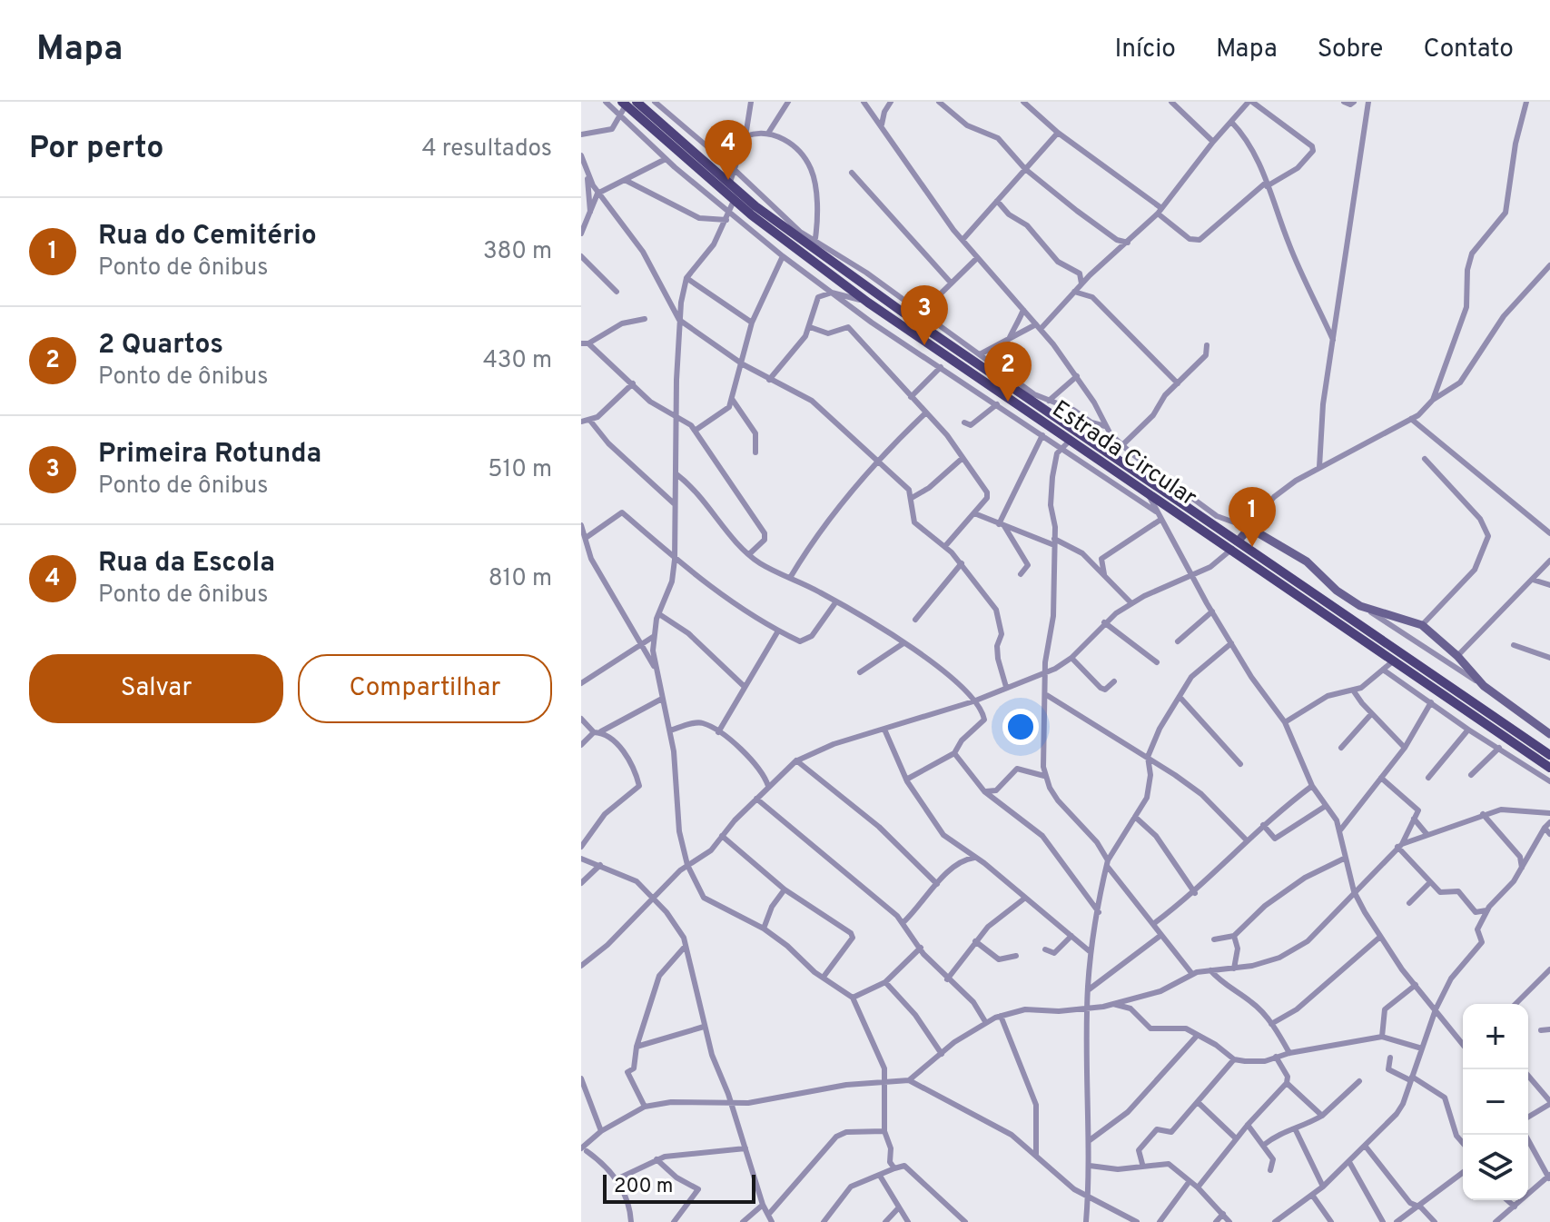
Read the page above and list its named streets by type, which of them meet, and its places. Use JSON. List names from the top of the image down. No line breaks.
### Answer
{"streets":{"main road":["Estrada Circular"]},"scale_bar":"200 m","page":{"header":"Mapa","nav":["Início","Mapa","Sobre","Contato"],"heading":["Por perto","4 resultados"],"pins":["4","3","2","1"],"list":[{"mark":"1","name":"Rua do Cemitério","note":"Ponto de ônibus","value":"380 m"},{"mark":"2","name":"2 Quartos","note":"Ponto de ônibus","value":"430 m"},{"mark":"3","name":"Primeira Rotunda","note":"Ponto de ônibus","value":"510 m"},{"mark":"4","name":"Rua da Escola","note":"Ponto de ônibus","value":"810 m"}],"buttons":["Salvar","Compartilhar"],"map_buttons":["+","−"],"scale":"200 m"}}
